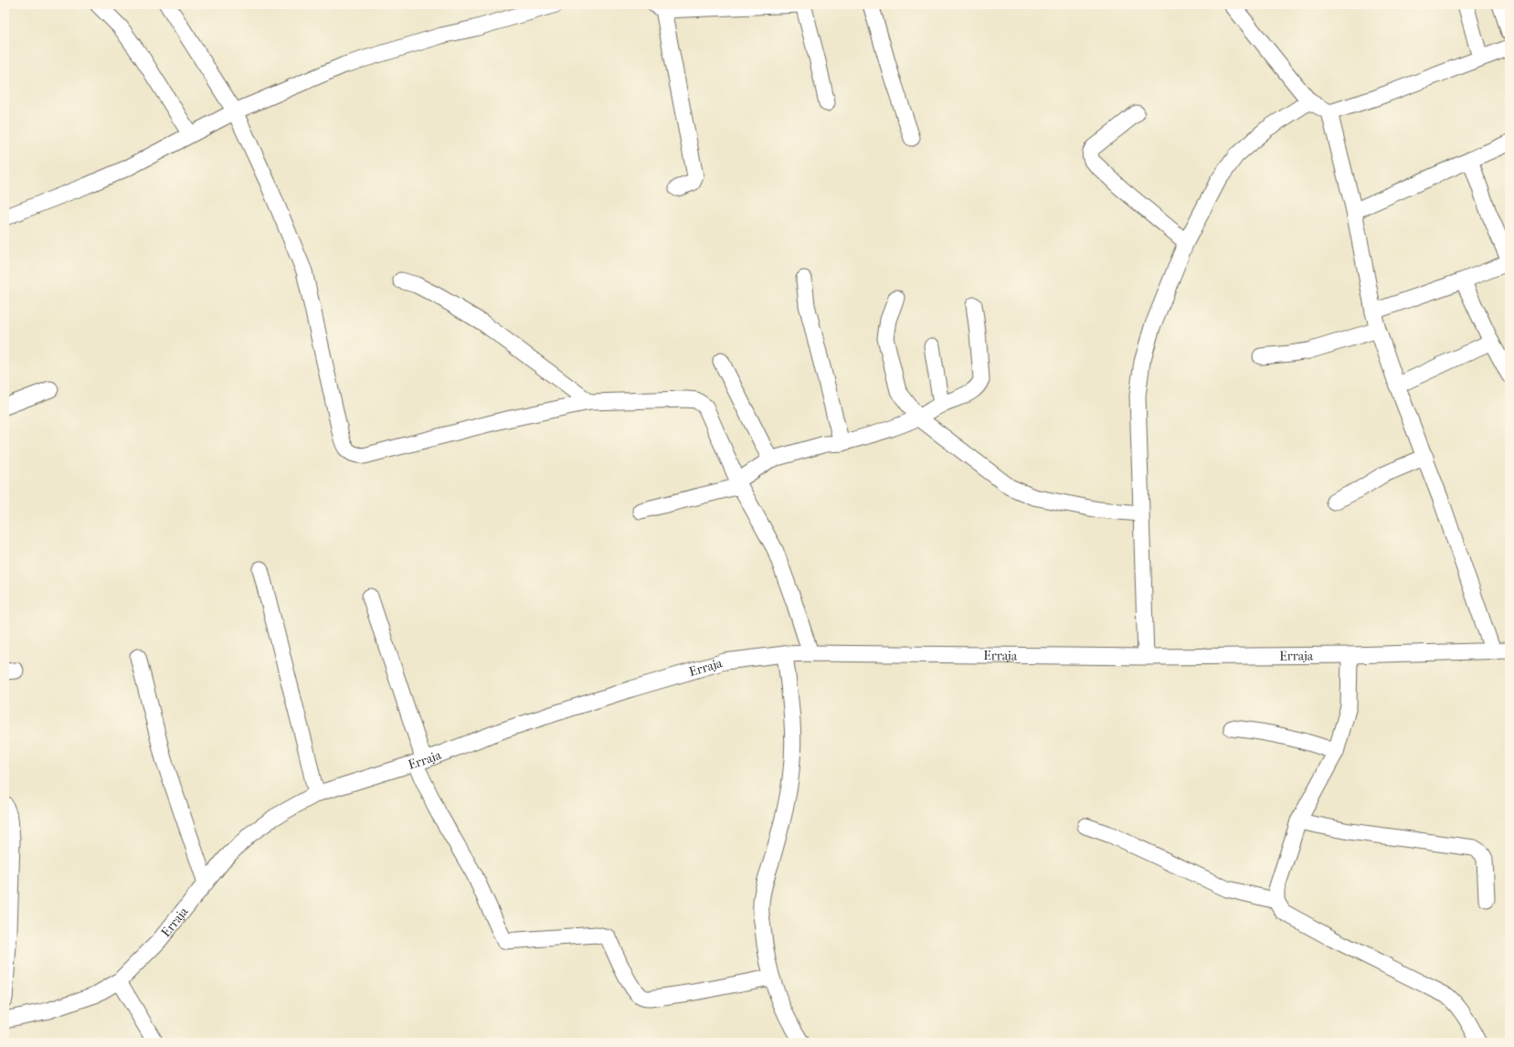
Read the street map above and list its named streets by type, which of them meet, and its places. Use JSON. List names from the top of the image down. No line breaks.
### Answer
{"streets":{"street":["Erraja"]}}
